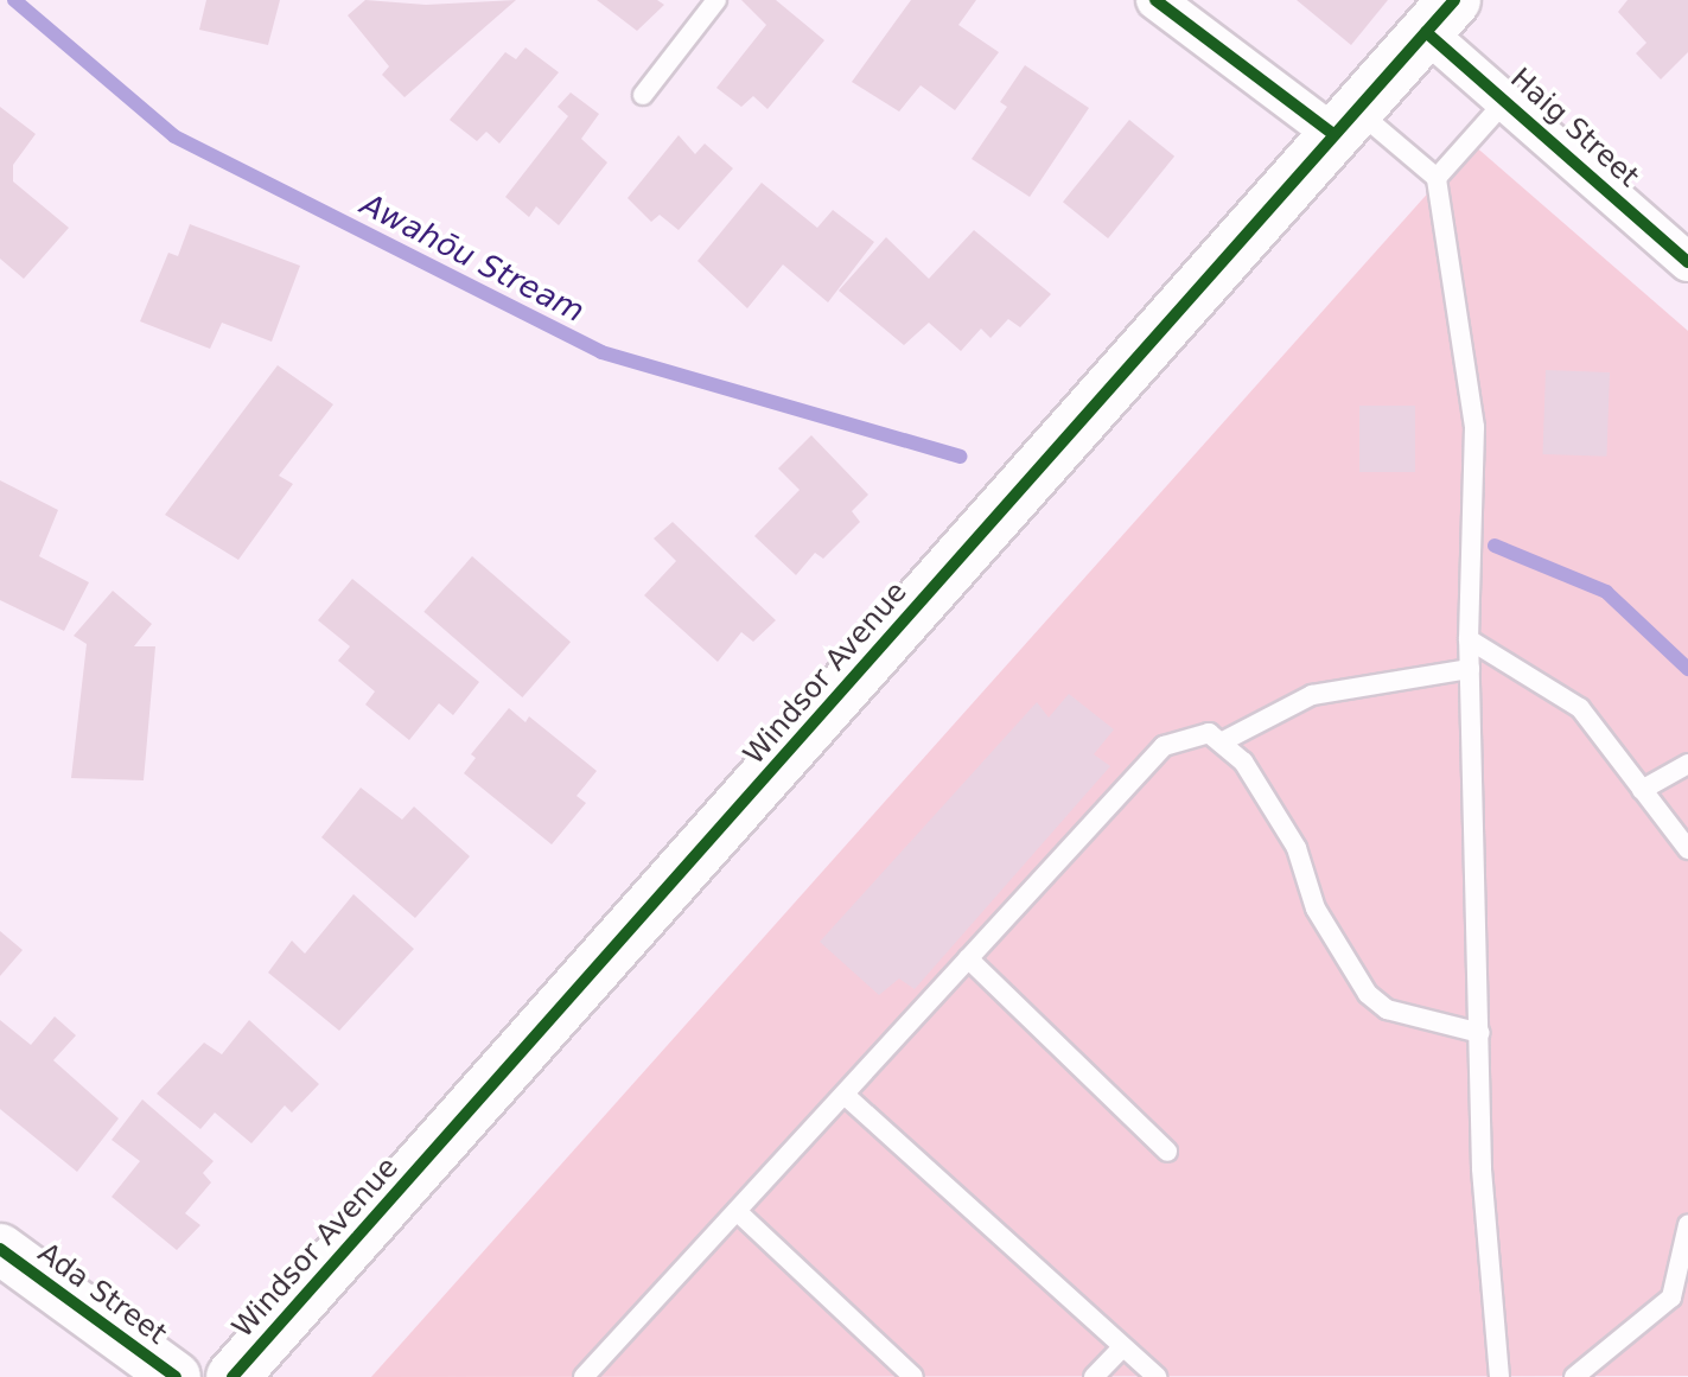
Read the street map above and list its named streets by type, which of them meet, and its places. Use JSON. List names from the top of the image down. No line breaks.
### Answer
{"streets":{"main road":["Windsor Avenue"],"street":["Haig Street","Ada Street"]},"crossings":[["Haig Street","Windsor Avenue"]],"water":["Awahōu Stream"]}
